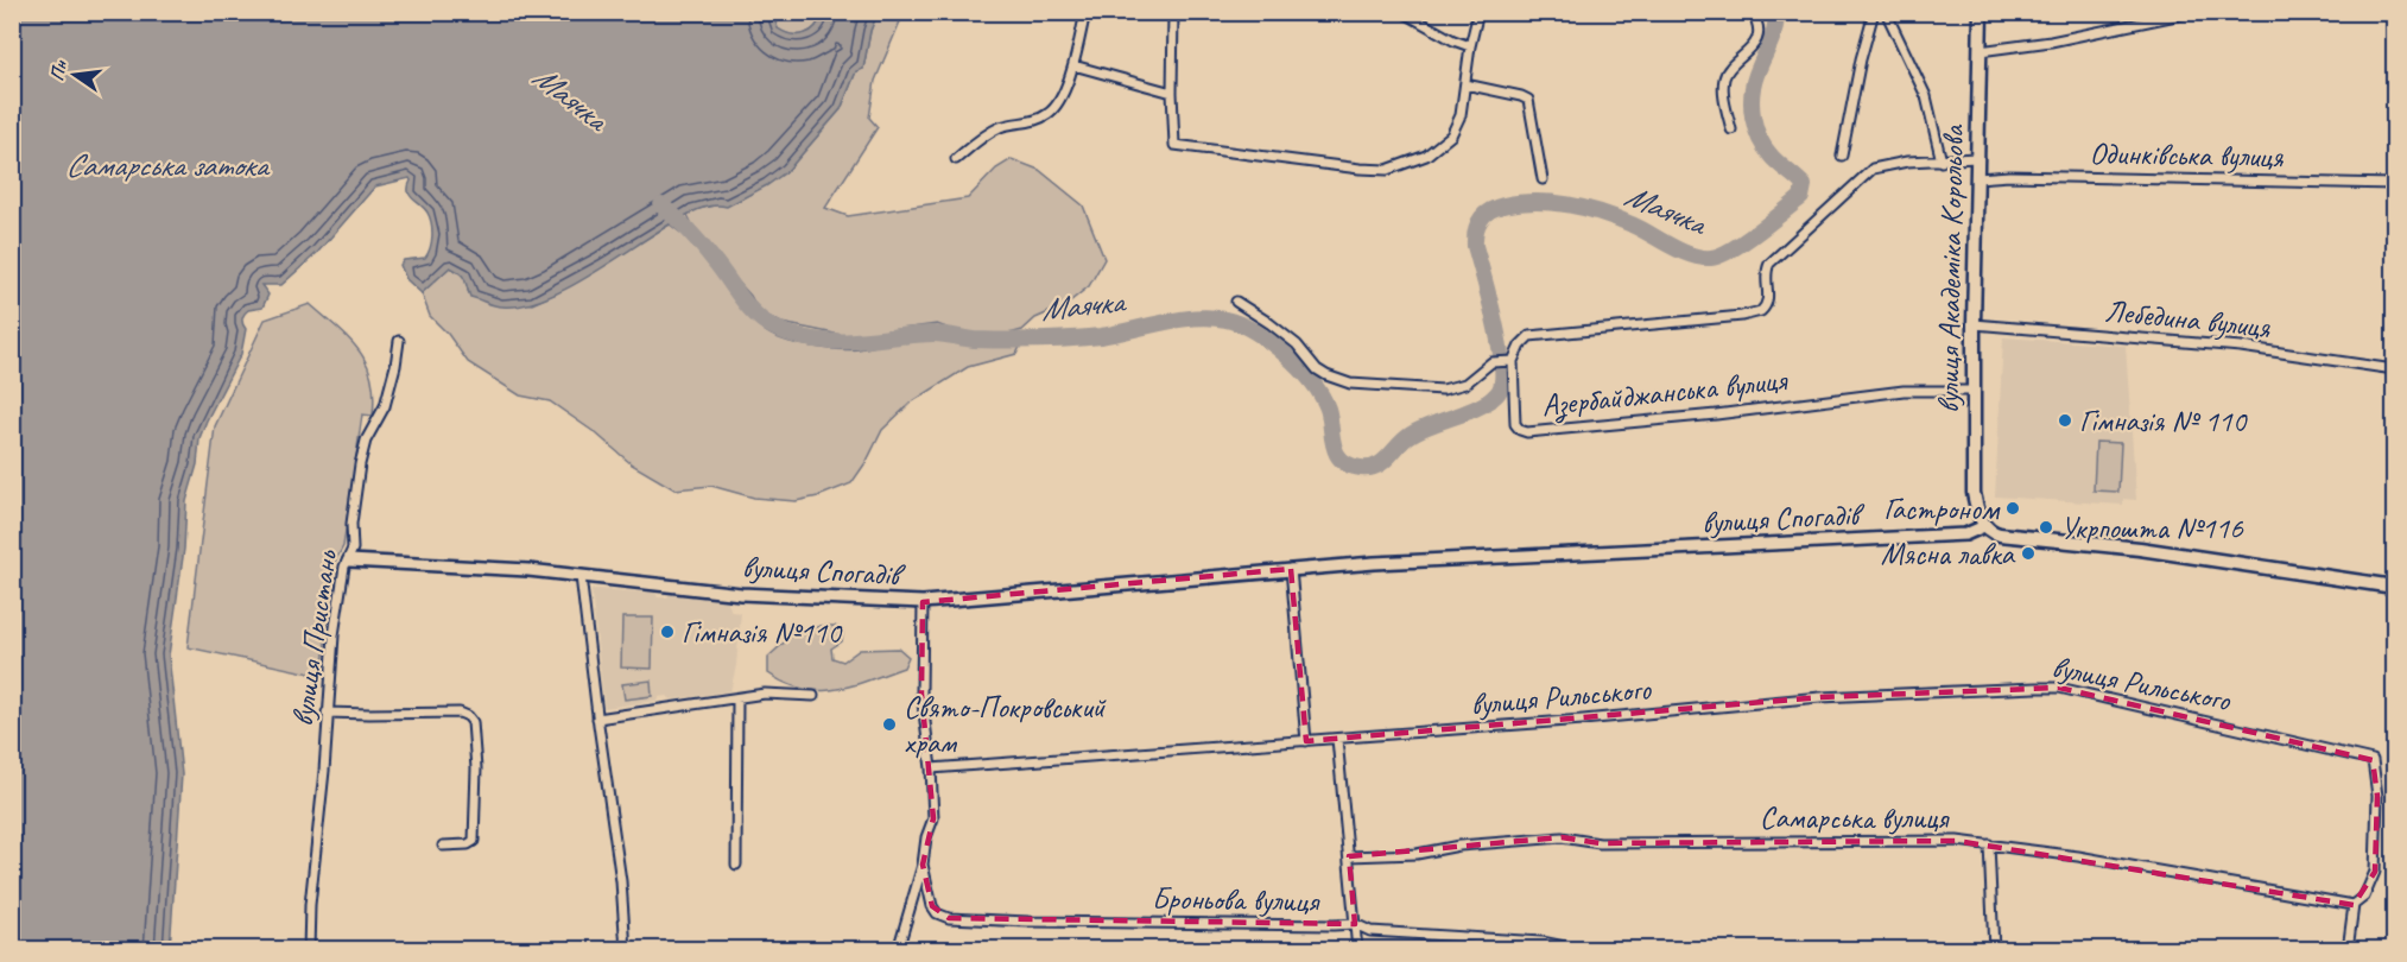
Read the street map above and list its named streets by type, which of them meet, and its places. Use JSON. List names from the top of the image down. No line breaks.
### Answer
{"streets":{"main road":["вулиця Академіка Корольова"],"street":["Одинківська вулиця","Лебедина вулиця","Азербайджанська вулиця","вулиця Спогадів","вулиця Пристань","вулиця Рильського","Самарська вулиця","Броньова вулиця"]},"crossings":[["Одинківська вулиця","вулиця Академіка Корольова"],["вулиця Академіка Корольова","Лебедина вулиця"],["вулиця Академіка Корольова","Азербайджанська вулиця"],["вулиця Академіка Корольова","вулиця Спогадів"],["вулиця Спогадів","вулиця Пристань"],["вулиця Рильського","Самарська вулиця"]],"water":["Маячка","Самарська затока"],"places":["Гімназія № 110","Гастроном","Укрпошта №116","Мясна лавка","Гімназія №110","Свято-Покровський храм"],"north":"left"}
